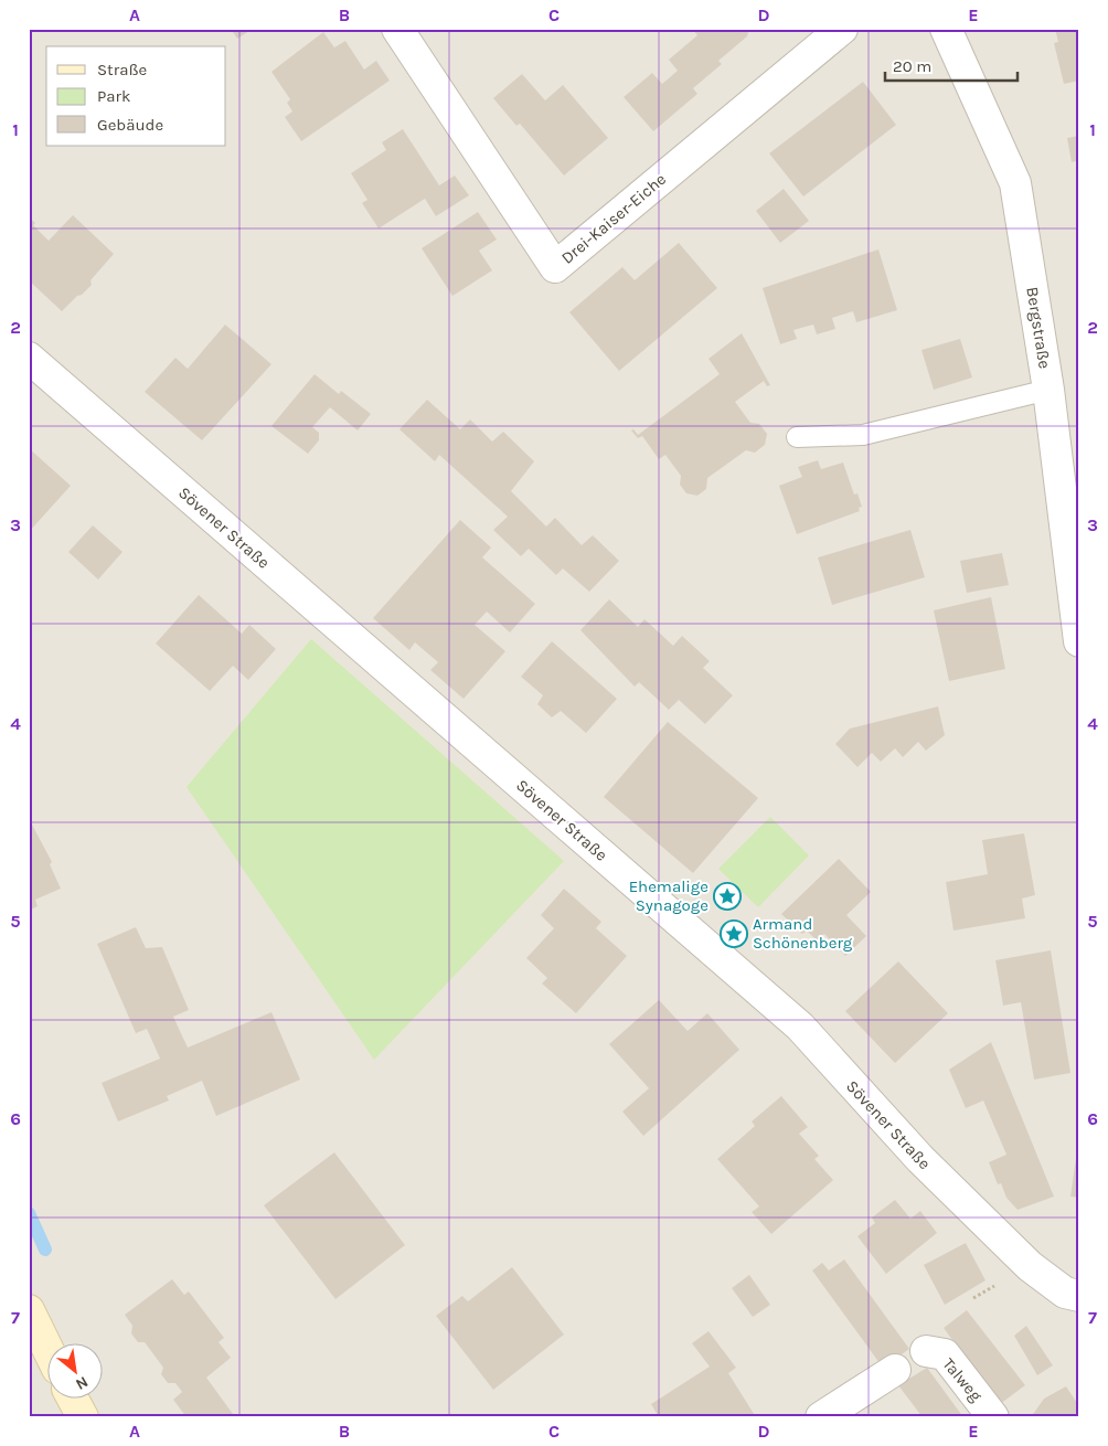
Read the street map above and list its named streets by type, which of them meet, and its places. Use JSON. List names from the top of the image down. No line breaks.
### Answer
{"streets":{"street":["Drei-Kaiser-Eiche","Bergstraße","Sövener Straße","Talweg"]},"places":{"place":["Ehemalige Synagoge","Armand Schönenberg"]},"legend":["Straße","Park","Gebäude"],"scale_bar":"20 m","north":"bottom right","grid":{"columns":["A","B","C","D","E"],"rows":["1","2","3","4","5","6","7"]}}
